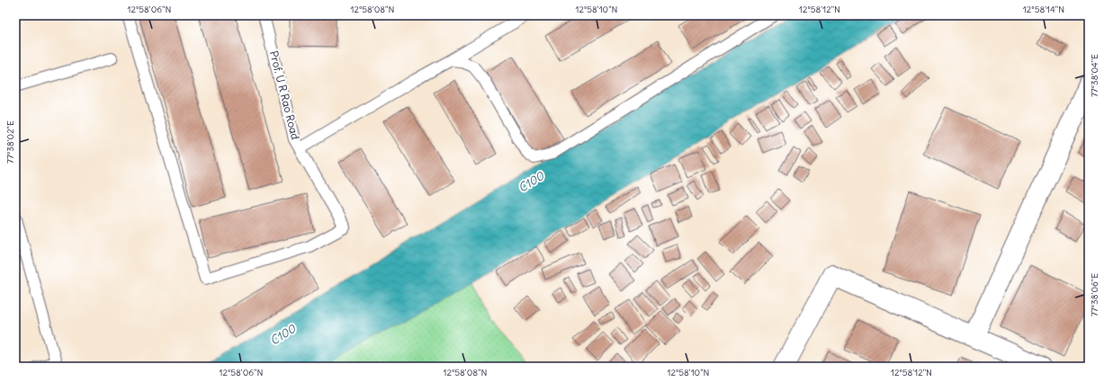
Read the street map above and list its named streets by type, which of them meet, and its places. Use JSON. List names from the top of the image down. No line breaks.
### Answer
{"streets":{"lane":["Prof. U R Rao Road"]},"water":["C100"],"coordinates":["12°58'06\"N","12°58'08\"N","12°58'10\"N","12°58'12\"N","12°58'14\"N","77°38'04\"E","77°38'02\"E","77°38'06\"E"]}
